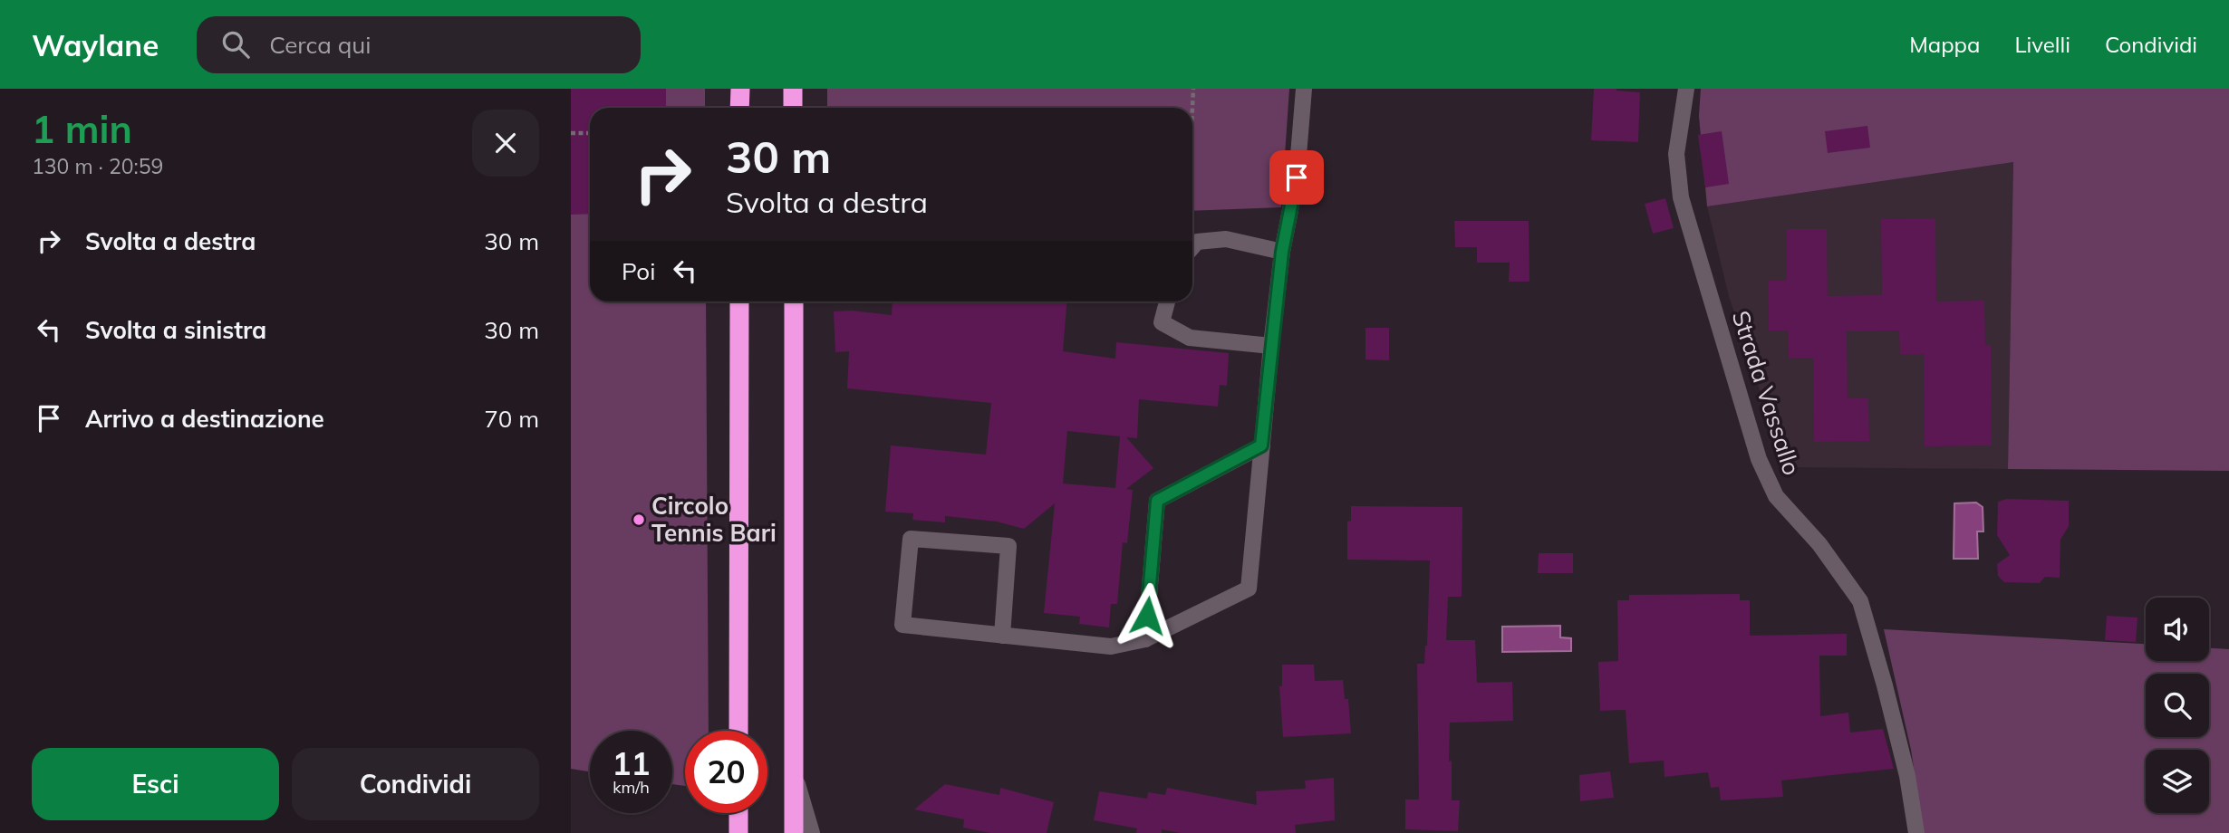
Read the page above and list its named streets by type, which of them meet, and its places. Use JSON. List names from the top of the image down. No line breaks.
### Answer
{"streets":{"street":["Strada Vassallo"]},"places":["Circolo Tennis Bari"],"page":{"header":"Waylane","search":"Cerca qui","nav":["Mappa","Livelli","Condividi"],"heading":["1 min","130 m · 20:59"],"turn":["30 m","Svolta a destra"],"list":[{"name":"Svolta a destra","value":"30 m"},{"name":"Svolta a sinistra","value":"30 m"},{"name":"Arrivo a destinazione","value":"70 m"}],"then":"Poi","speed":"11 km/h","limit":"20","buttons":["Esci","Condividi"]}}
